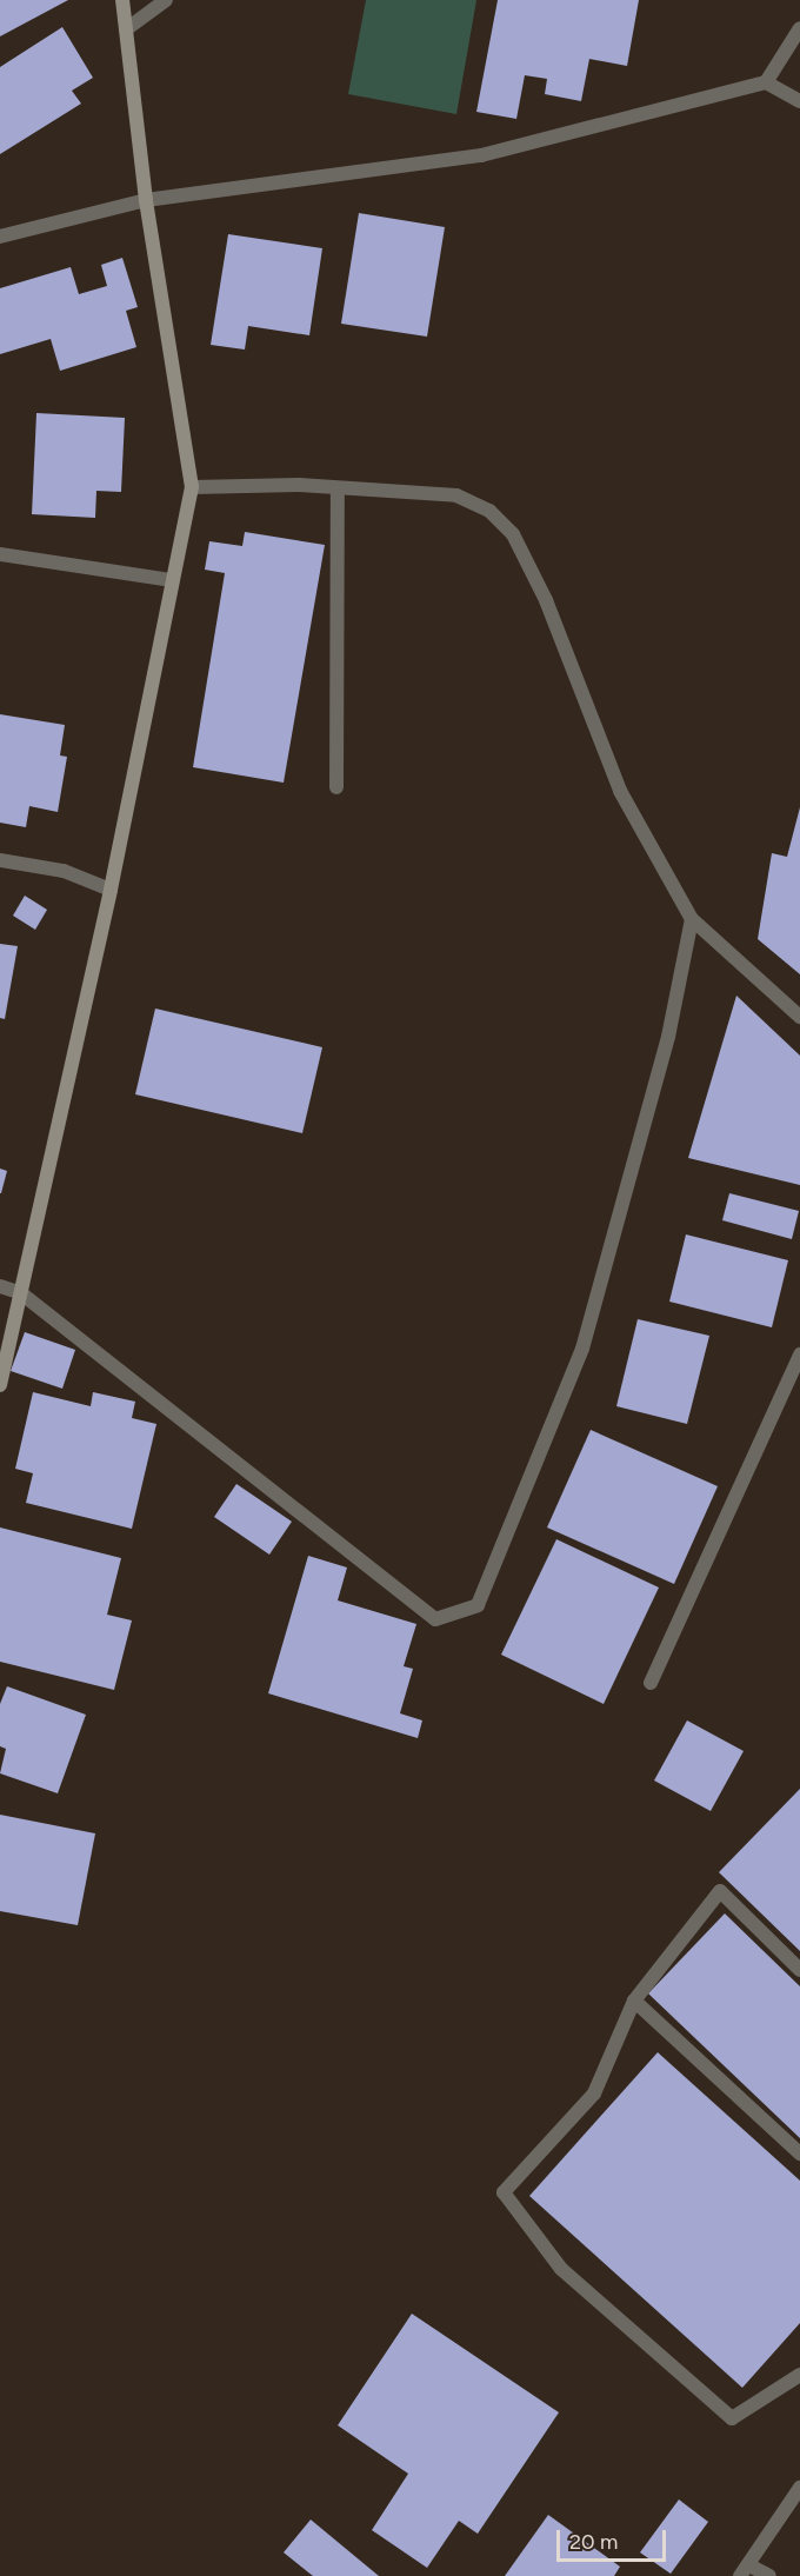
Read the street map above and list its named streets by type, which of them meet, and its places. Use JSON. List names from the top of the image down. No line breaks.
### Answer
{"scale_bar":"20 m"}
